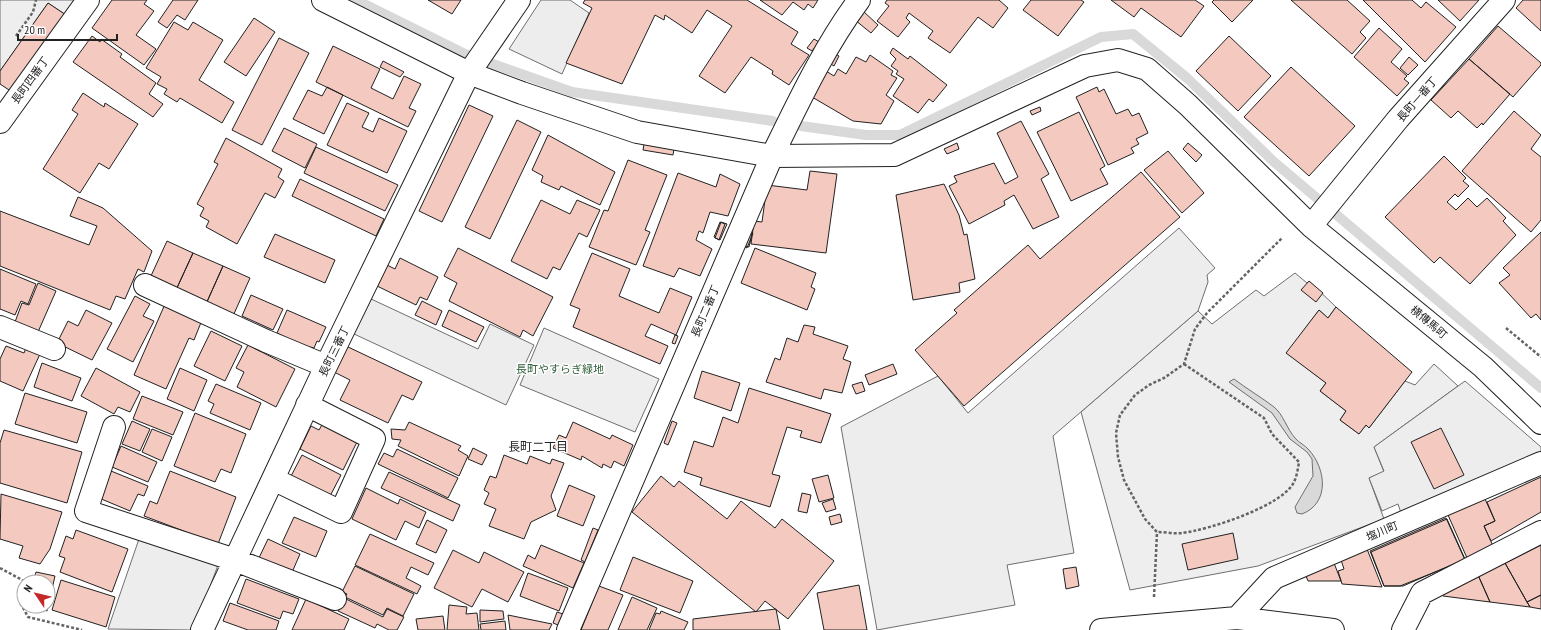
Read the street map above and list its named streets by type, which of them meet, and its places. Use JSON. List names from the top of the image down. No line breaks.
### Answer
{"streets":{"street":["長町四番丁","長町一番丁","長町二番丁","横傳馬町","長町三番丁","塩川町"]},"crossings":[["長町一番丁","横傳馬町"],["長町二番丁","横傳馬町"],["横傳馬町","長町三番丁"]],"districts":["長町二丁目"],"parks":["長町やすらぎ緑地"],"scale_bar":"20 m","north":"top left"}
